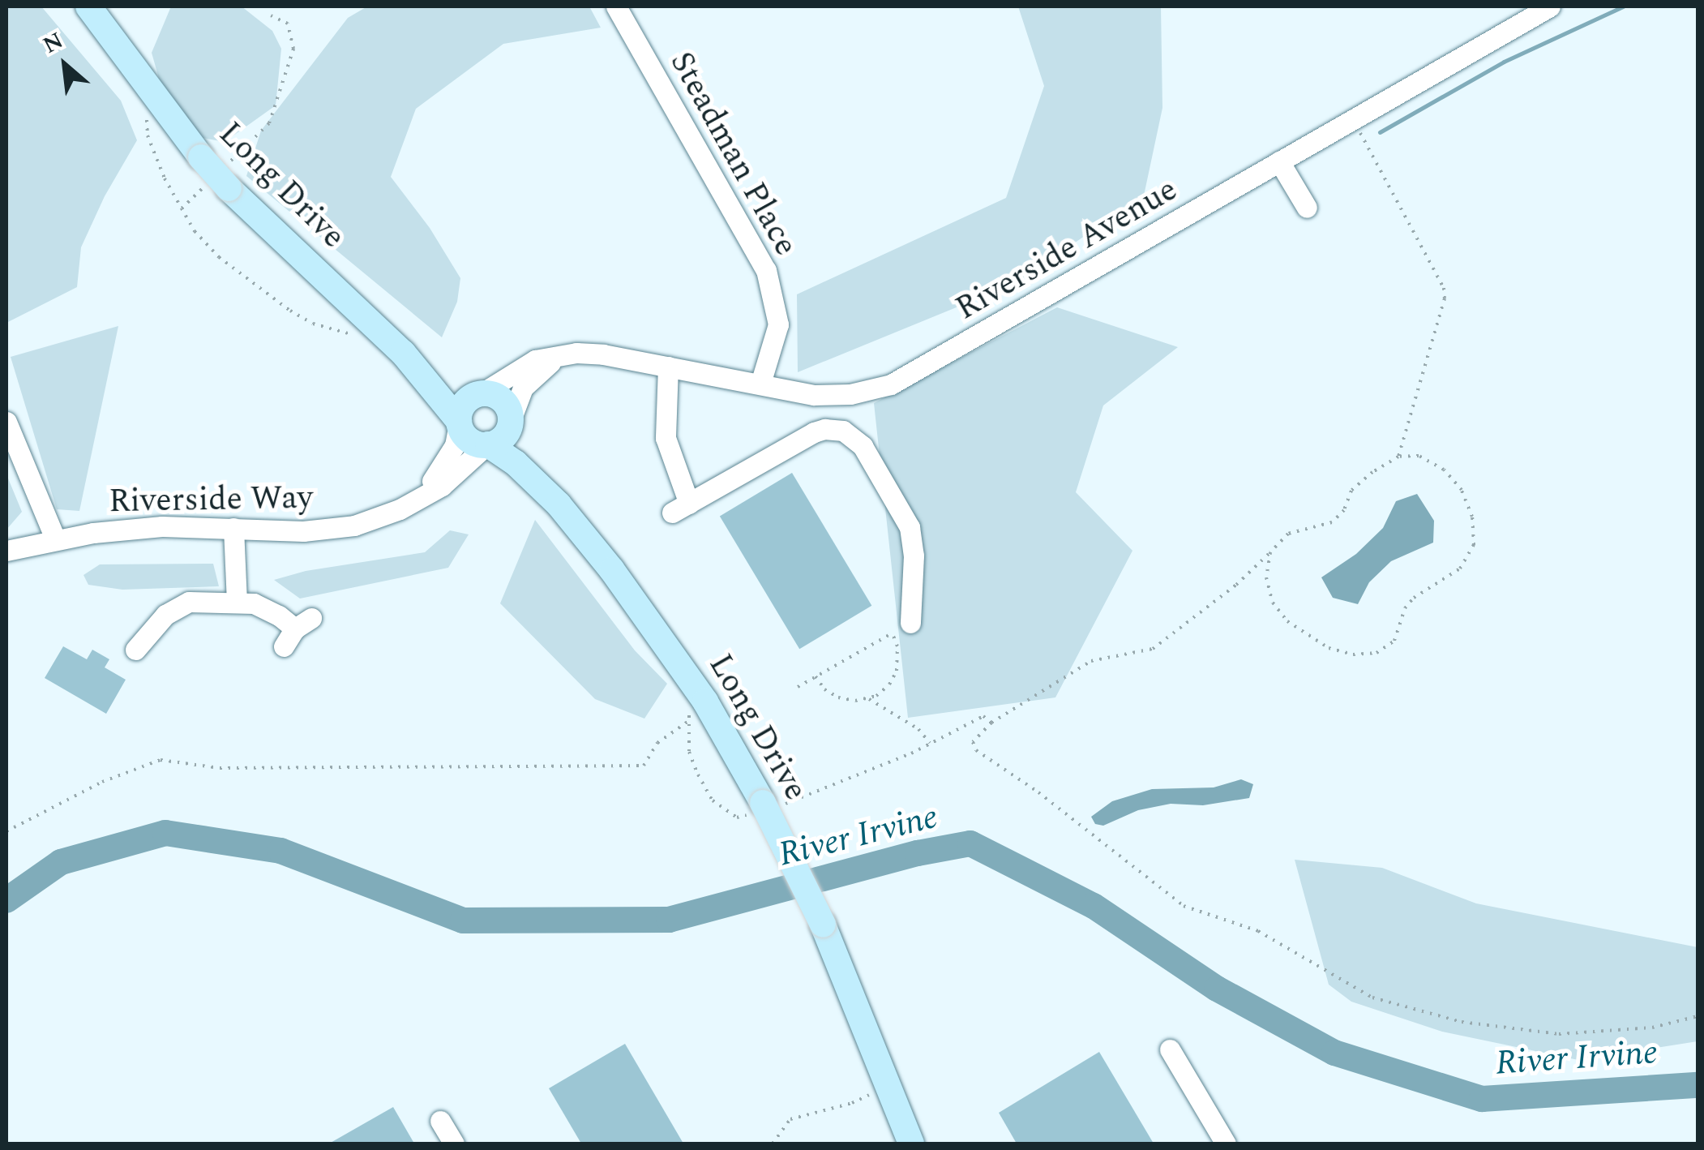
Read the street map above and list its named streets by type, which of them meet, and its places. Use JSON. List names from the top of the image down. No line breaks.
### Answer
{"streets":{"main road":["Long Drive"],"street":["Steadman Place","Riverside Avenue","Riverside Way"]},"crossings":[["Steadman Place","Riverside Avenue"],["Long Drive","Riverside Avenue"],["Long Drive","Riverside Way"],["Riverside Avenue","Riverside Way"]],"water":["River Irvine"],"north":"top left"}
